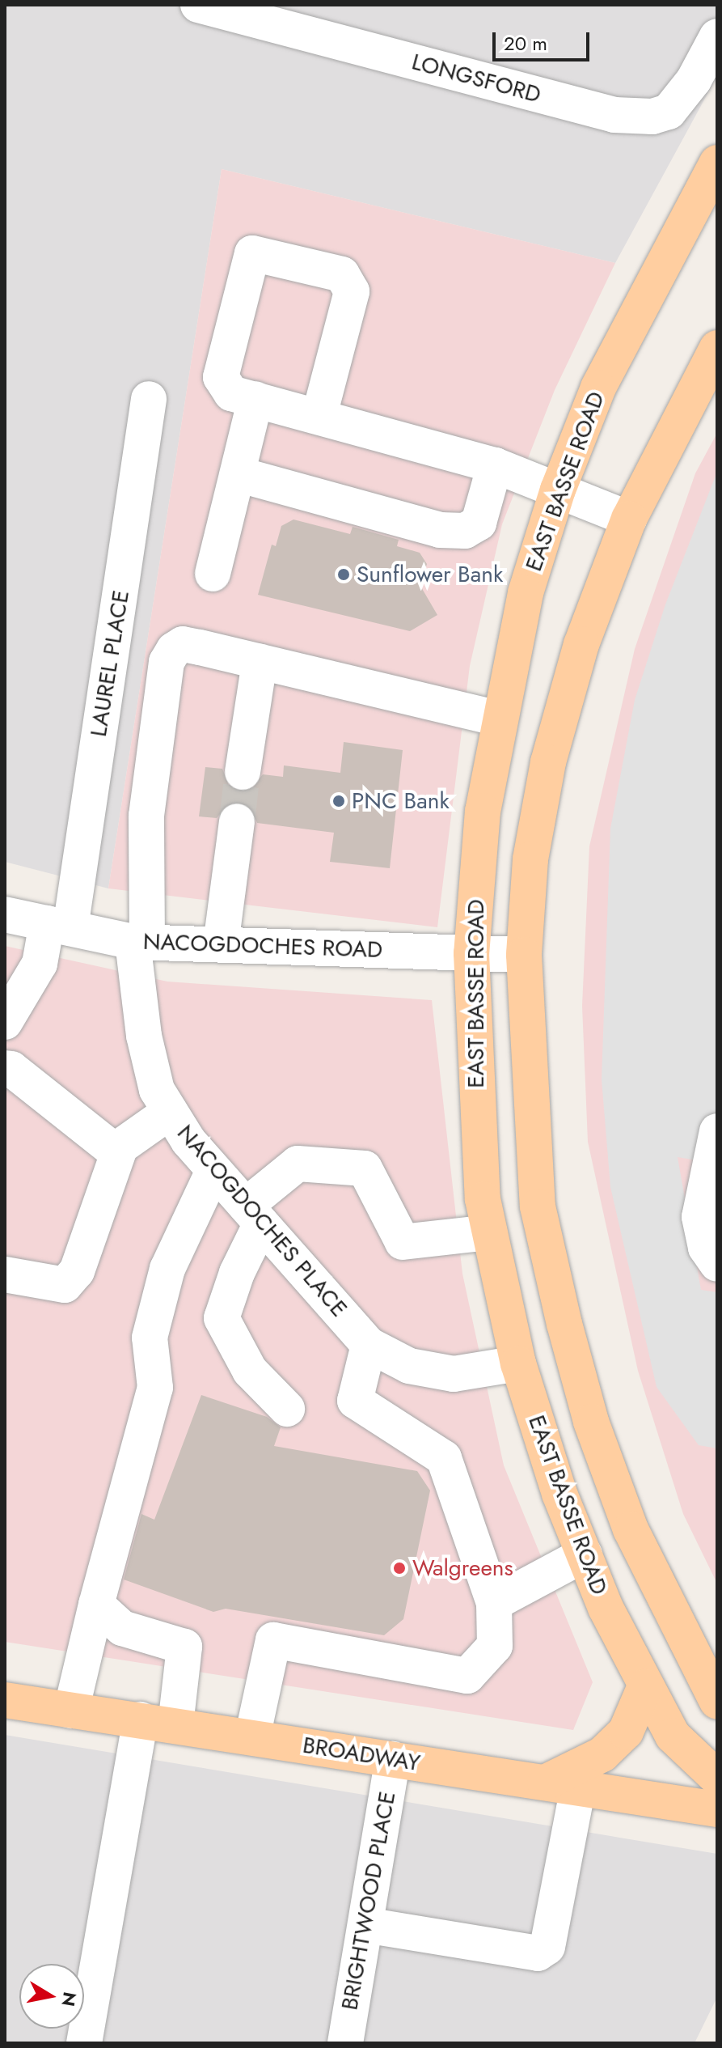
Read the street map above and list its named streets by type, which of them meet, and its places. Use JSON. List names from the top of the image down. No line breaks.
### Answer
{"streets":{"main road":["EAST BASSE ROAD","BROADWAY"],"street":["LONGSFORD","LAUREL PLACE","NACOGDOCHES ROAD","NACOGDOCHES PLACE","BRIGHTWOOD PLACE"]},"crossings":[["EAST BASSE ROAD","NACOGDOCHES ROAD"],["EAST BASSE ROAD","NACOGDOCHES PLACE"],["LAUREL PLACE","NACOGDOCHES ROAD"],["NACOGDOCHES ROAD","NACOGDOCHES PLACE"],["BROADWAY","BRIGHTWOOD PLACE"]],"places":["Sunflower Bank","PNC Bank","Walgreens"],"scale_bar":"20 m","north":"right"}
